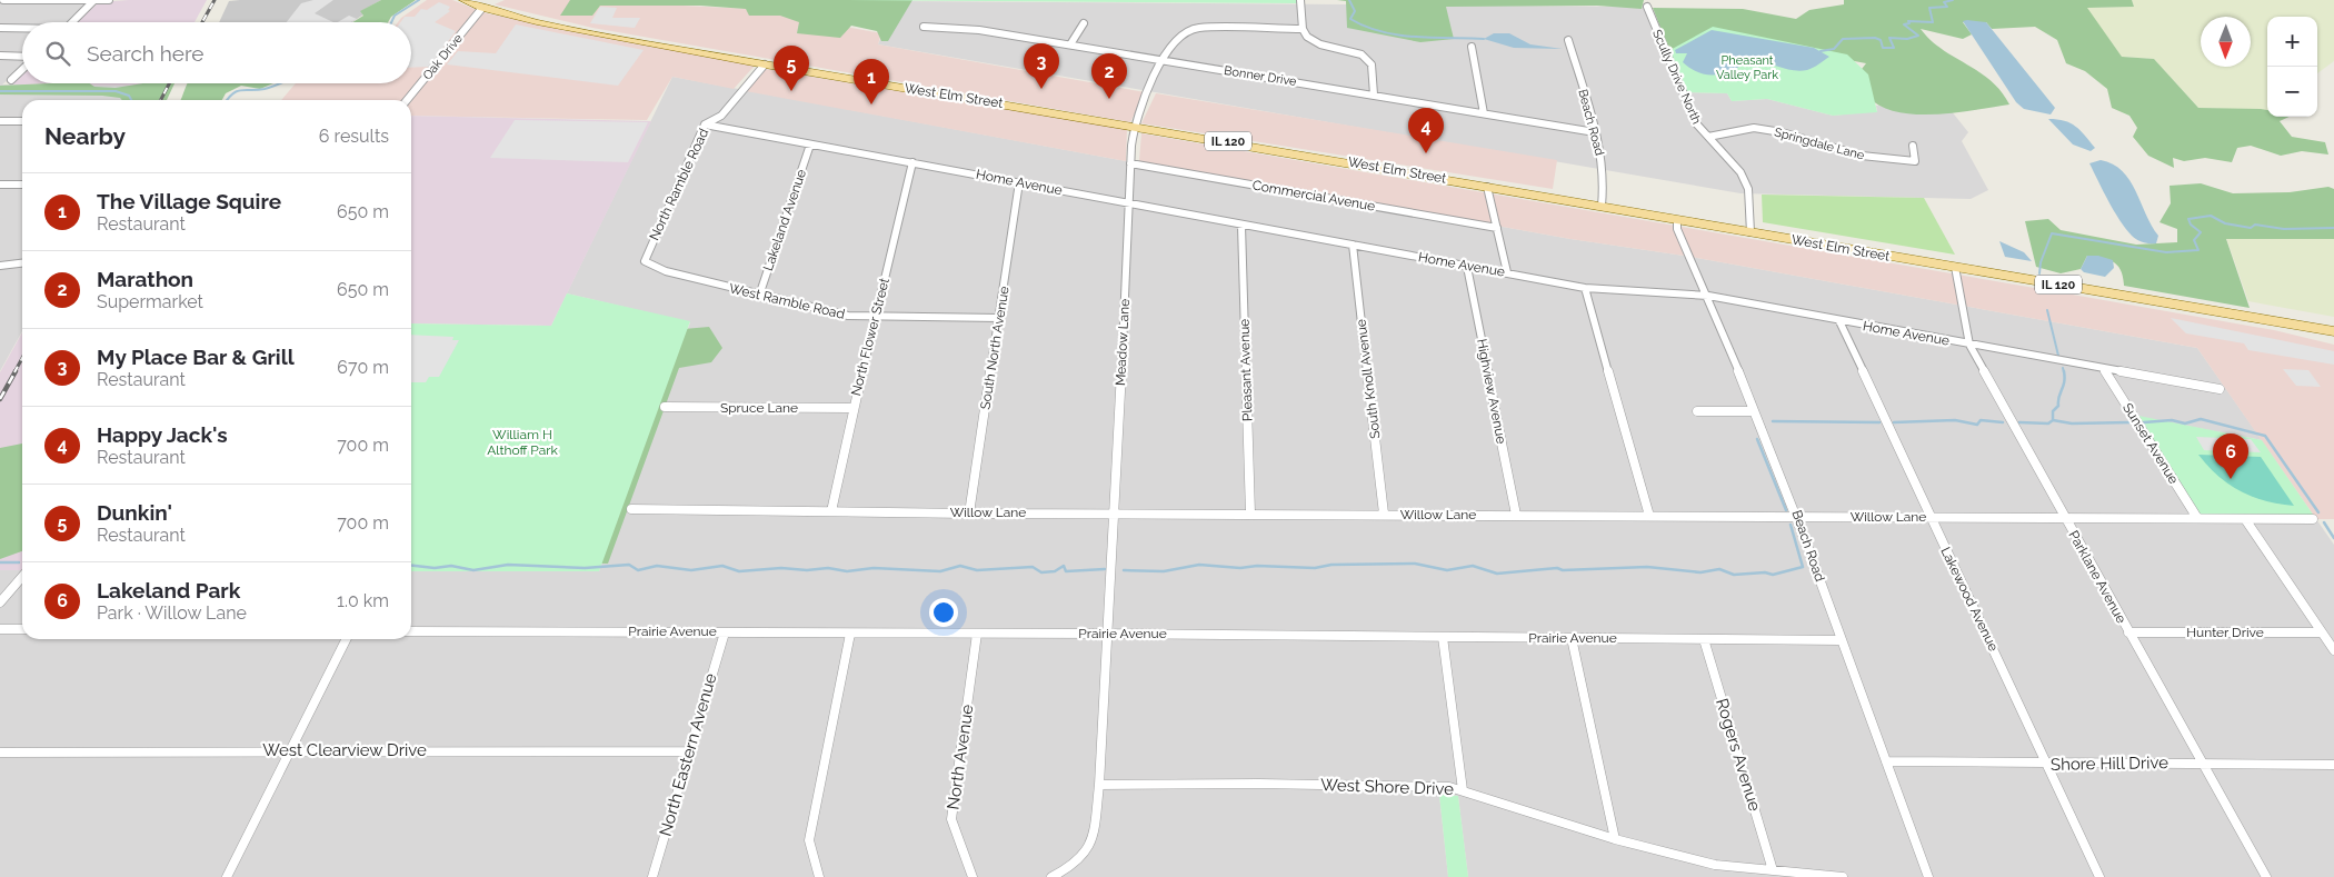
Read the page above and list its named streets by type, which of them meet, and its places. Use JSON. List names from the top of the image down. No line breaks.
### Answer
{"streets":{"main road":["West Elm Street","IL 120"],"street":["Oak Drive","Bonner Drive","Scully Drive North","Beach Road","Springdale Lane","Home Avenue","North Ramble Road","Commercial Avenue","Lakeland Avenue","West Ramble Road","North Flower Street","Meadow Lane","South North Avenue","Pleasant Avenue","South Knoll Avenue","Highview Avenue","Spruce Lane","Sunset Avenue","Willow Lane","Parklane Avenue","Lakewood Avenue","Prairie Avenue","Hunter Drive","West Clearview Drive","North Eastern Avenue","Rogers Avenue","North Avenue","Shore Hill Drive","West Shore Drive"]},"crossings":[["Oak Drive","West Elm Street"],["Bonner Drive","Beach Road"],["Bonner Drive","Meadow Lane"],["Scully Drive North","West Elm Street"],["Scully Drive North","Springdale Lane"],["West Elm Street","Beach Road"],["West Elm Street","North Ramble Road"],["West Elm Street","Meadow Lane"],["West Elm Street","Parklane Avenue"],["Beach Road","Home Avenue"],["Beach Road","Willow Lane"],["Beach Road","Prairie Avenue"],["Beach Road","Shore Hill Drive"],["Home Avenue","North Ramble Road"],["Home Avenue","Lakeland Avenue"],["Home Avenue","North Flower Street"],["Home Avenue","Meadow Lane"],["Home Avenue","South North Avenue"],["Home Avenue","Pleasant Avenue"],["Home Avenue","South Knoll Avenue"],["Home Avenue","Highview Avenue"],["Home Avenue","Sunset Avenue"],["Home Avenue","Parklane Avenue"],["Home Avenue","Lakewood Avenue"],["North Ramble Road","West Ramble Road"],["Commercial Avenue","Meadow Lane"],["Lakeland Avenue","West Ramble Road"],["West Ramble Road","North Flower Street"],["West Ramble Road","South North Avenue"],["North Flower Street","Spruce Lane"],["North Flower Street","Willow Lane"],["Meadow Lane","Willow Lane"],["Meadow Lane","Prairie Avenue"],["Meadow Lane","West Shore Drive"],["South North Avenue","Willow Lane"],["Pleasant Avenue","Willow Lane"],["South Knoll Avenue","Willow Lane"],["Highview Avenue","Willow Lane"],["Sunset Avenue","Willow Lane"],["Willow Lane","Parklane Avenue"],["Willow Lane","Lakewood Avenue"],["Parklane Avenue","Hunter Drive"],["Parklane Avenue","Shore Hill Drive"],["Lakewood Avenue","Shore Hill Drive"],["Prairie Avenue","North Eastern Avenue"],["Prairie Avenue","Rogers Avenue"],["Prairie Avenue","North Avenue"],["West Clearview Drive","North Eastern Avenue"],["Rogers Avenue","West Shore Drive"]],"parks":["Pheasant Valley Park","William H Althoff Park"],"north":"bottom","page":{"map_buttons":["+","−"],"search":"Search here","pins":["3","5","2","1","4","6"],"heading":["Nearby","6 results"],"list":[{"mark":"1","name":"The Village Squire","note":"Restaurant","value":"650 m"},{"mark":"2","name":"Marathon","note":"Supermarket","value":"650 m"},{"mark":"3","name":"My Place Bar & Grill","note":"Restaurant","value":"670 m"},{"mark":"4","name":"Happy Jack's","note":"Restaurant","value":"700 m"},{"mark":"5","name":"Dunkin'","note":"Restaurant","value":"700 m"},{"mark":"6","name":"Lakeland Park","note":"Park · Willow Lane","value":"1.0 km"}]}}
